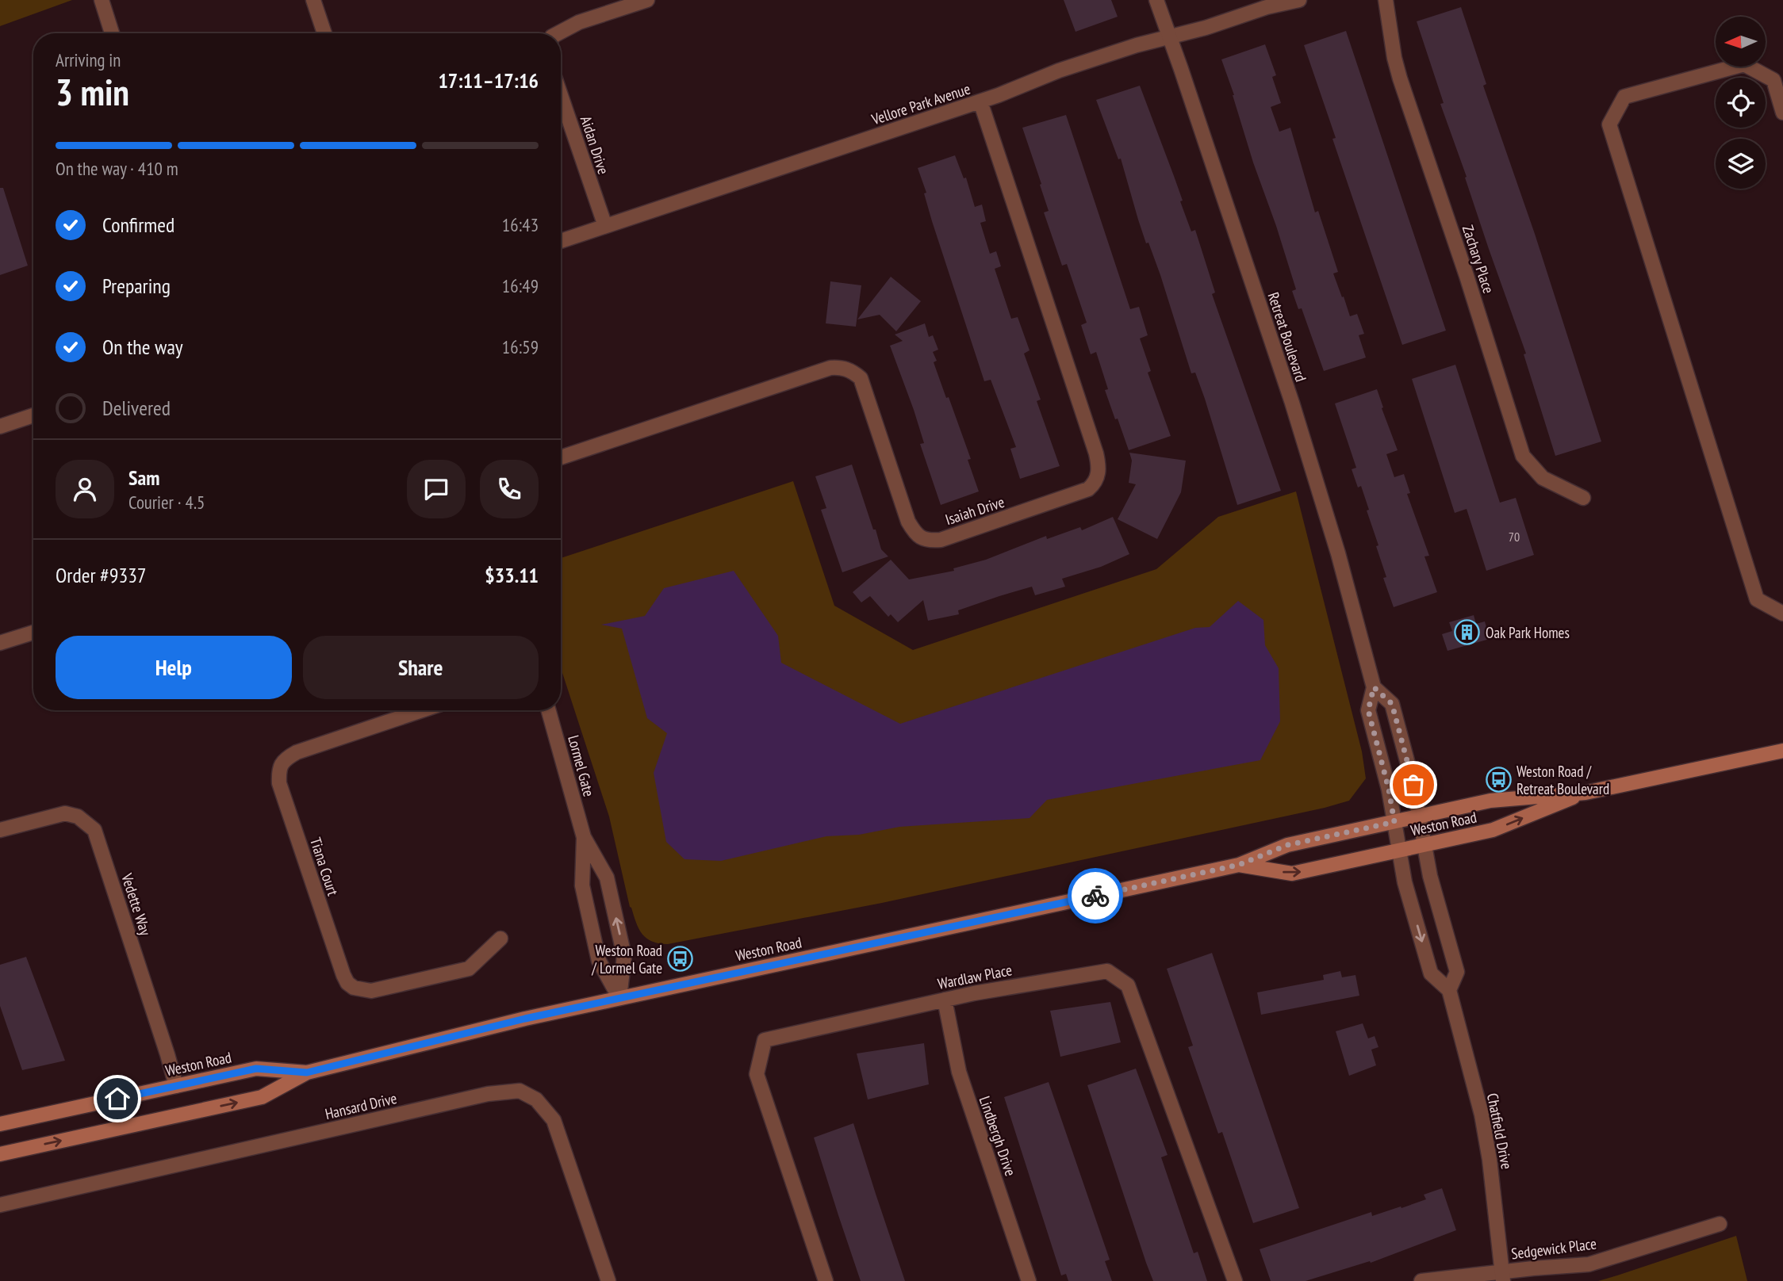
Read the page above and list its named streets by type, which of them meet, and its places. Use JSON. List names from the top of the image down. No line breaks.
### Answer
{"streets":{"main road":["Weston Road"],"street":["Vellore Park Avenue","Aidan Drive","Zachary Place","Retreat Boulevard","Isaiah Drive","Lormel Gate","Tiana Court","Vedette Way","Wardlaw Place","Hansard Drive","Chatfield Drive","Lindbergh Drive","Sedgewick Place"]},"crossings":[["Vellore Park Avenue","Aidan Drive"],["Vellore Park Avenue","Retreat Boulevard"],["Vellore Park Avenue","Isaiah Drive"],["Retreat Boulevard","Weston Road"],["Retreat Boulevard","Chatfield Drive"],["Lormel Gate","Weston Road"],["Weston Road","Vedette Way"],["Weston Road","Chatfield Drive"],["Wardlaw Place","Lindbergh Drive"],["Chatfield Drive","Sedgewick Place"]],"places":{"building":["Oak Park Homes"],"bus stop":["Weston Road / Retreat Boulevard","Weston Road / Lormel Gate"]},"house_numbers":["70"],"north":"left","page":{"heading":["3 min","Arriving in","17:11–17:16"],"panel":["Sam","Courier · 4.5","Order #9337","$33.11"],"bar":"On the way · 410 m","list":[["Confirmed","16:43"],["Preparing","16:49"],["On the way","16:59"],"Delivered"],"buttons":["Help","Share"]}}
